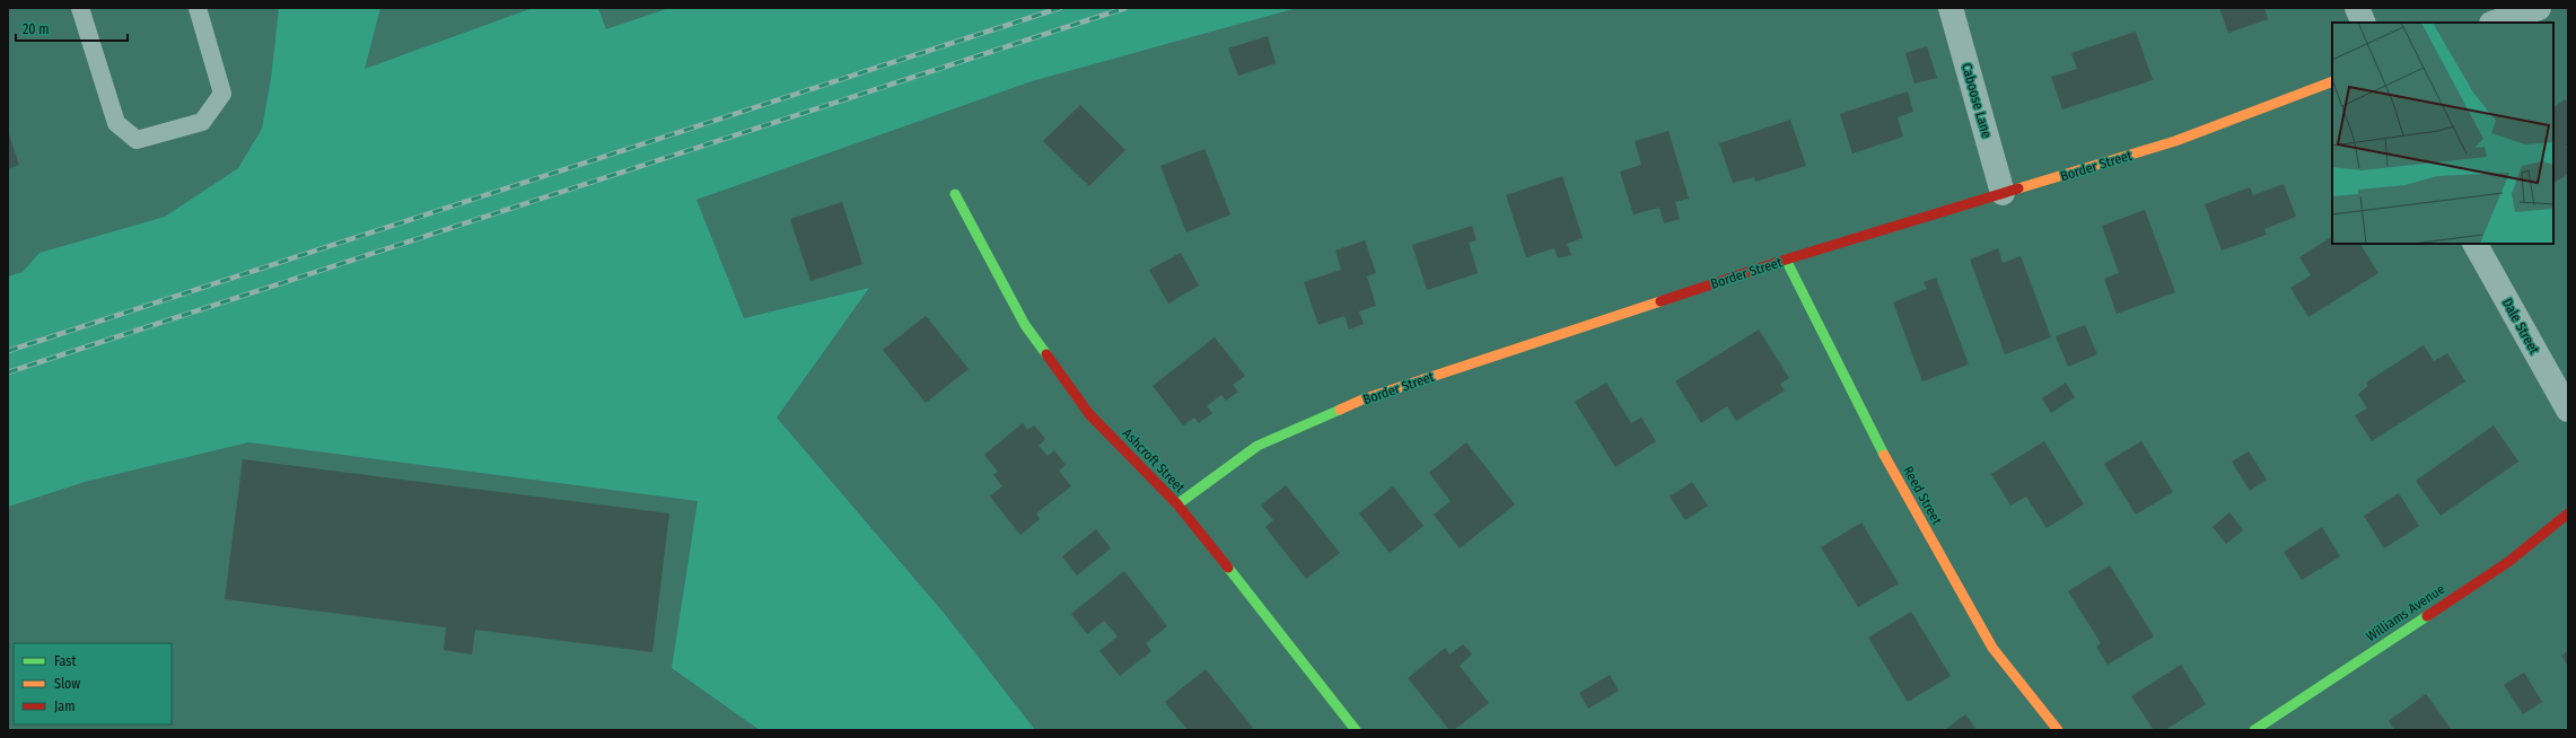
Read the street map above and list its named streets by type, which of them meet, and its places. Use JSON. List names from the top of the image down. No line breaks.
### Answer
{"streets":{"street":["Caboose Lane","Border Street","Dale Street","Ashcroft Street","Reed Street","Williams Avenue"]},"crossings":[["Caboose Lane","Border Street"],["Border Street","Ashcroft Street"],["Border Street","Reed Street"]],"legend":["Fast","Slow","Jam"],"scale_bar":"20 m"}
